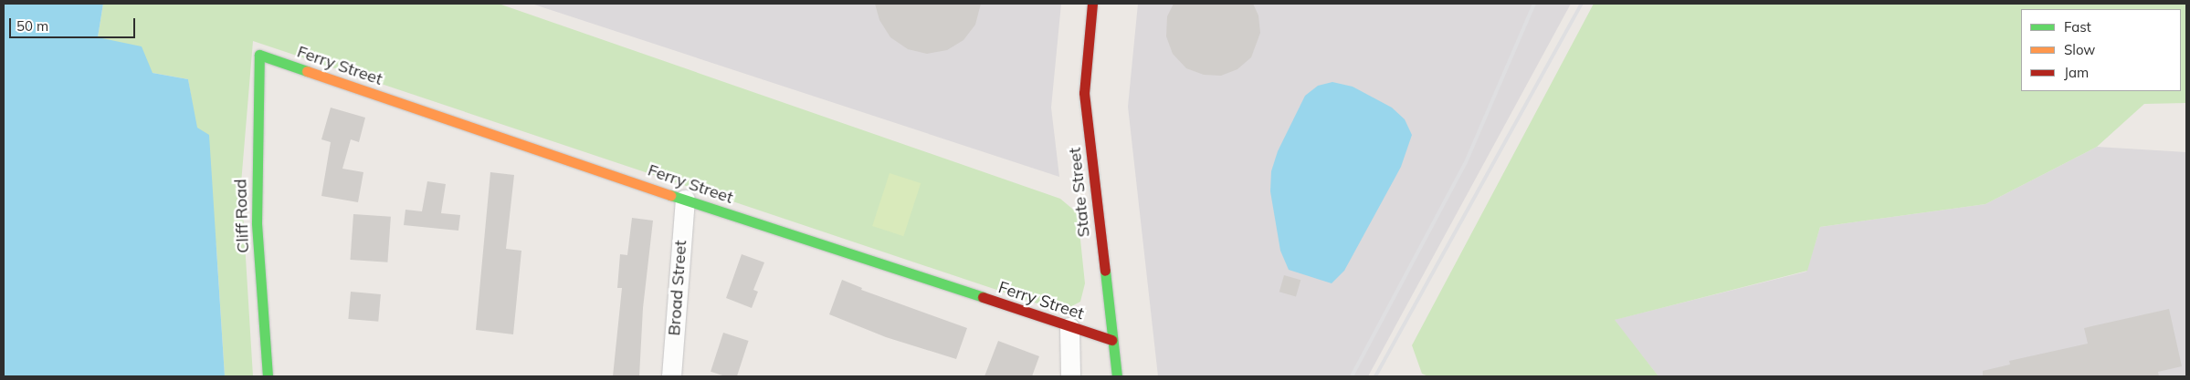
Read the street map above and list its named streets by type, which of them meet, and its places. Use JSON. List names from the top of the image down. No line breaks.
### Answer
{"streets":{"street":["Ferry Street","State Street","Cliff Road","Broad Street"]},"crossings":[["Ferry Street","State Street"],["Ferry Street","Cliff Road"],["Ferry Street","Broad Street"]],"legend":["Fast","Slow","Jam"],"scale_bar":"50 m"}
